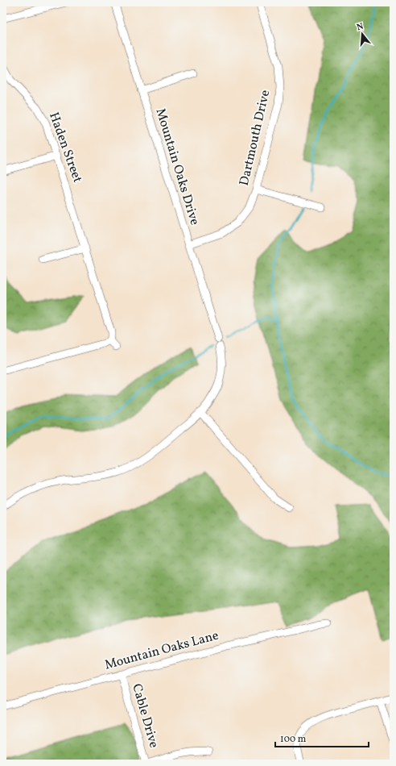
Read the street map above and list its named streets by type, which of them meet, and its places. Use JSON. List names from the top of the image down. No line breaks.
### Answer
{"streets":{"street":["Dartmouth Drive","Haden Street","Mountain Oaks Drive","Mountain Oaks Lane","Cable Drive"]},"crossings":[["Dartmouth Drive","Mountain Oaks Drive"],["Mountain Oaks Lane","Cable Drive"]],"scale_bar":"100 m","north":"top"}
